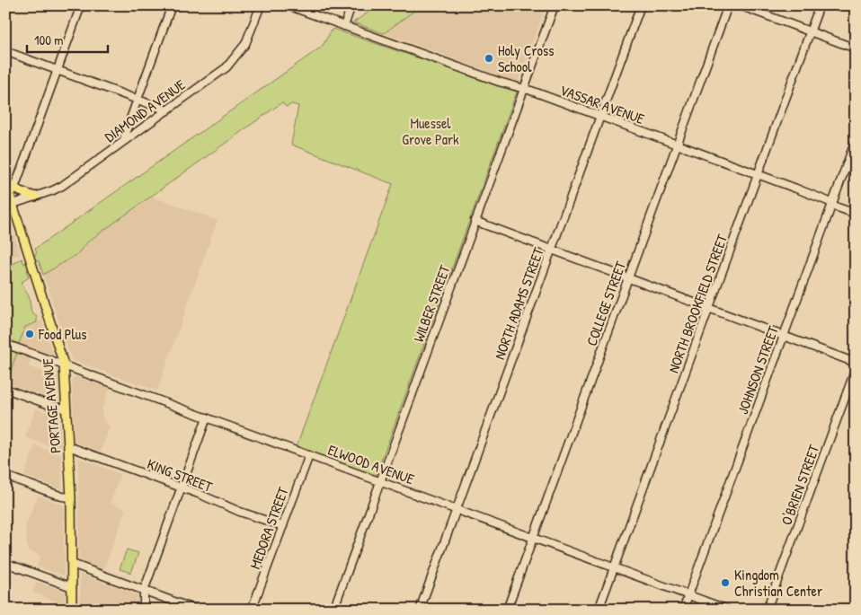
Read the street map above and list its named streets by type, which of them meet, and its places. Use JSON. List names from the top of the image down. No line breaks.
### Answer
{"streets":{"main road":["PORTAGE AVENUE"],"street":["VASSAR AVENUE","DIAMOND AVENUE","WILBER STREET","NORTH ADAMS STREET","COLLEGE STREET","NORTH BROOKFIELD STREET","JOHNSON STREET","ELWOOD AVENUE","KING STREET","O'BRIEN STREET","MEDORA STREET"]},"crossings":[["VASSAR AVENUE","WILBER STREET"],["VASSAR AVENUE","NORTH ADAMS STREET"],["VASSAR AVENUE","COLLEGE STREET"],["VASSAR AVENUE","NORTH BROOKFIELD STREET"],["VASSAR AVENUE","JOHNSON STREET"],["DIAMOND AVENUE","PORTAGE AVENUE"],["WILBER STREET","ELWOOD AVENUE"],["NORTH ADAMS STREET","ELWOOD AVENUE"],["COLLEGE STREET","ELWOOD AVENUE"],["NORTH BROOKFIELD STREET","ELWOOD AVENUE"],["JOHNSON STREET","ELWOOD AVENUE"],["PORTAGE AVENUE","ELWOOD AVENUE"],["PORTAGE AVENUE","KING STREET"],["ELWOOD AVENUE","MEDORA STREET"],["KING STREET","MEDORA STREET"]],"parks":["Muessel Grove Park"],"places":["Holy Cross School","Food Plus","Kingdom Christian Center"],"scale_bar":"100 m"}
